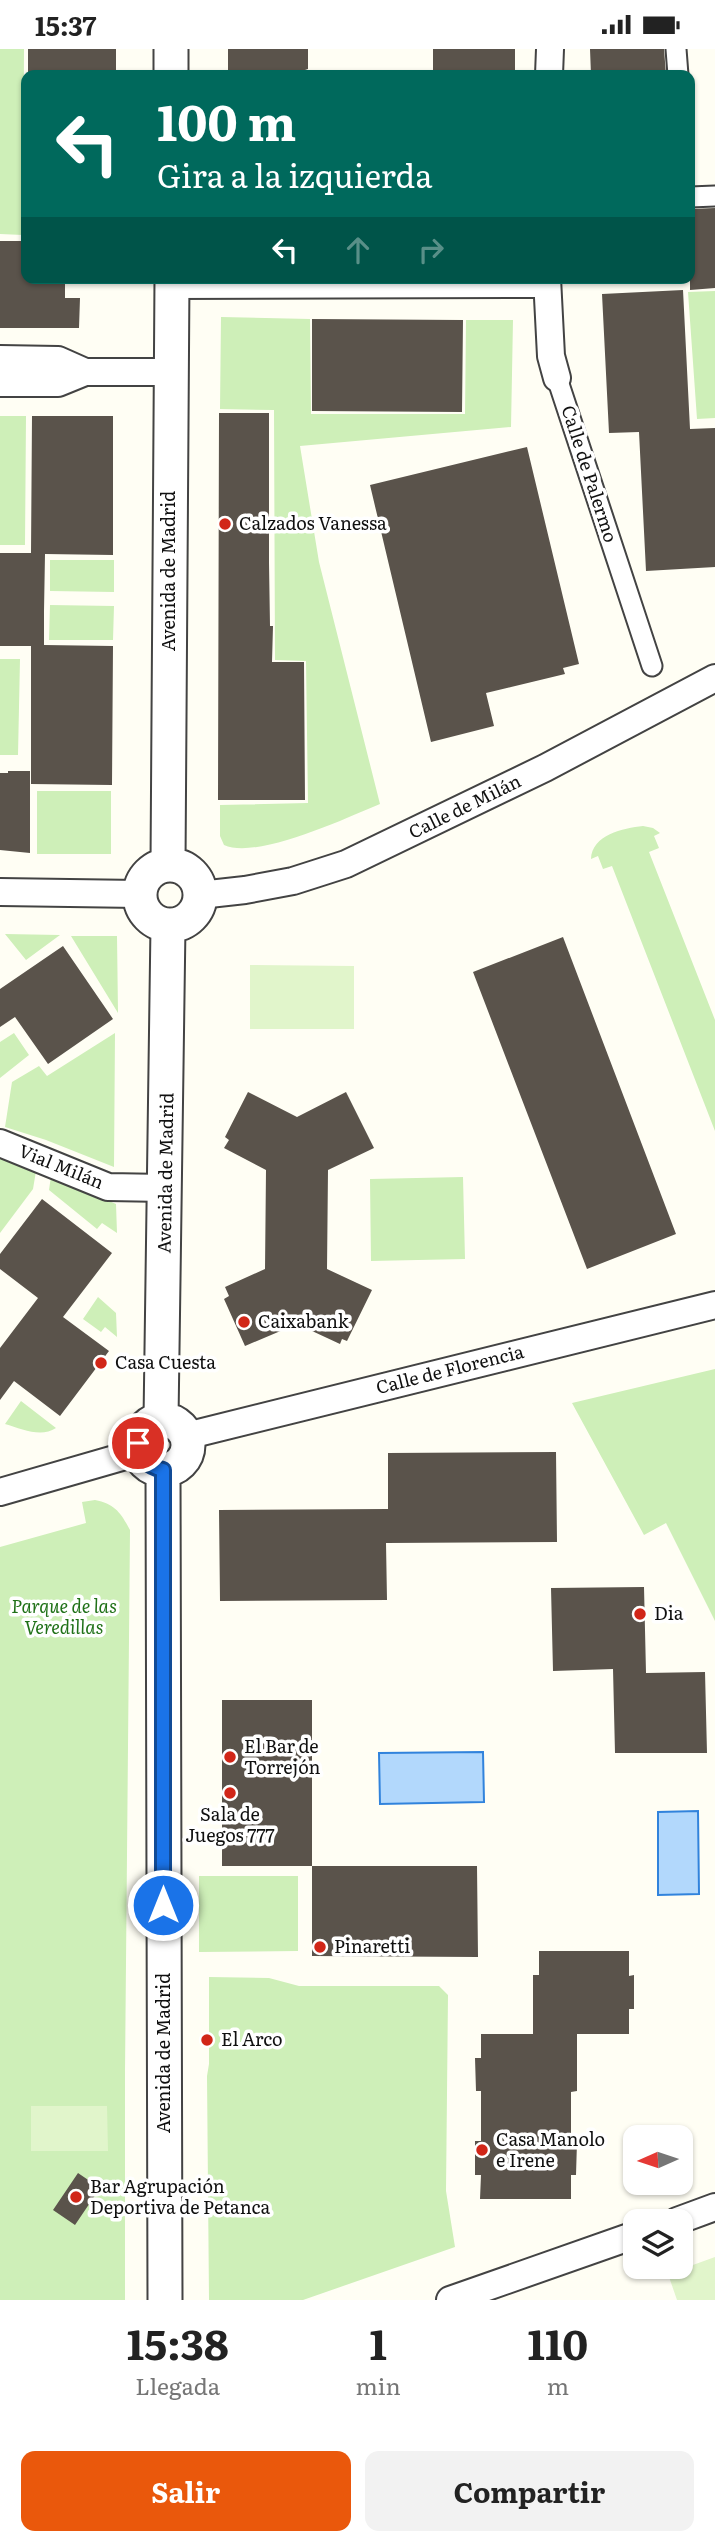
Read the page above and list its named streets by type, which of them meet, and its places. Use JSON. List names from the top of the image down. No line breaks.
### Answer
{"streets":{"street":["Calle de Palermo","Avenida de Madrid","Calle de Milán","Vial Milán","Calle de Florencia"]},"crossings":[["Avenida de Madrid","Calle de Milán"],["Avenida de Madrid","Vial Milán"],["Avenida de Madrid","Calle de Florencia"]],"parks":["Parque de las Veredillas"],"places":["Calzados Vanessa","Caixabank","Casa Cuesta","Dia","El Bar de Torrejón","Sala de Juegos 777","Pinaretti","El Arco","Casa Manolo e Irene","Bar Agrupación Deportiva de Petanca"],"north":"left","page":{"status":"15:37","turn":["100 m","Gira a la izquierda"],"eta":["15:38","Llegada","1","min","110","m"],"buttons":["Salir","Compartir"]}}
